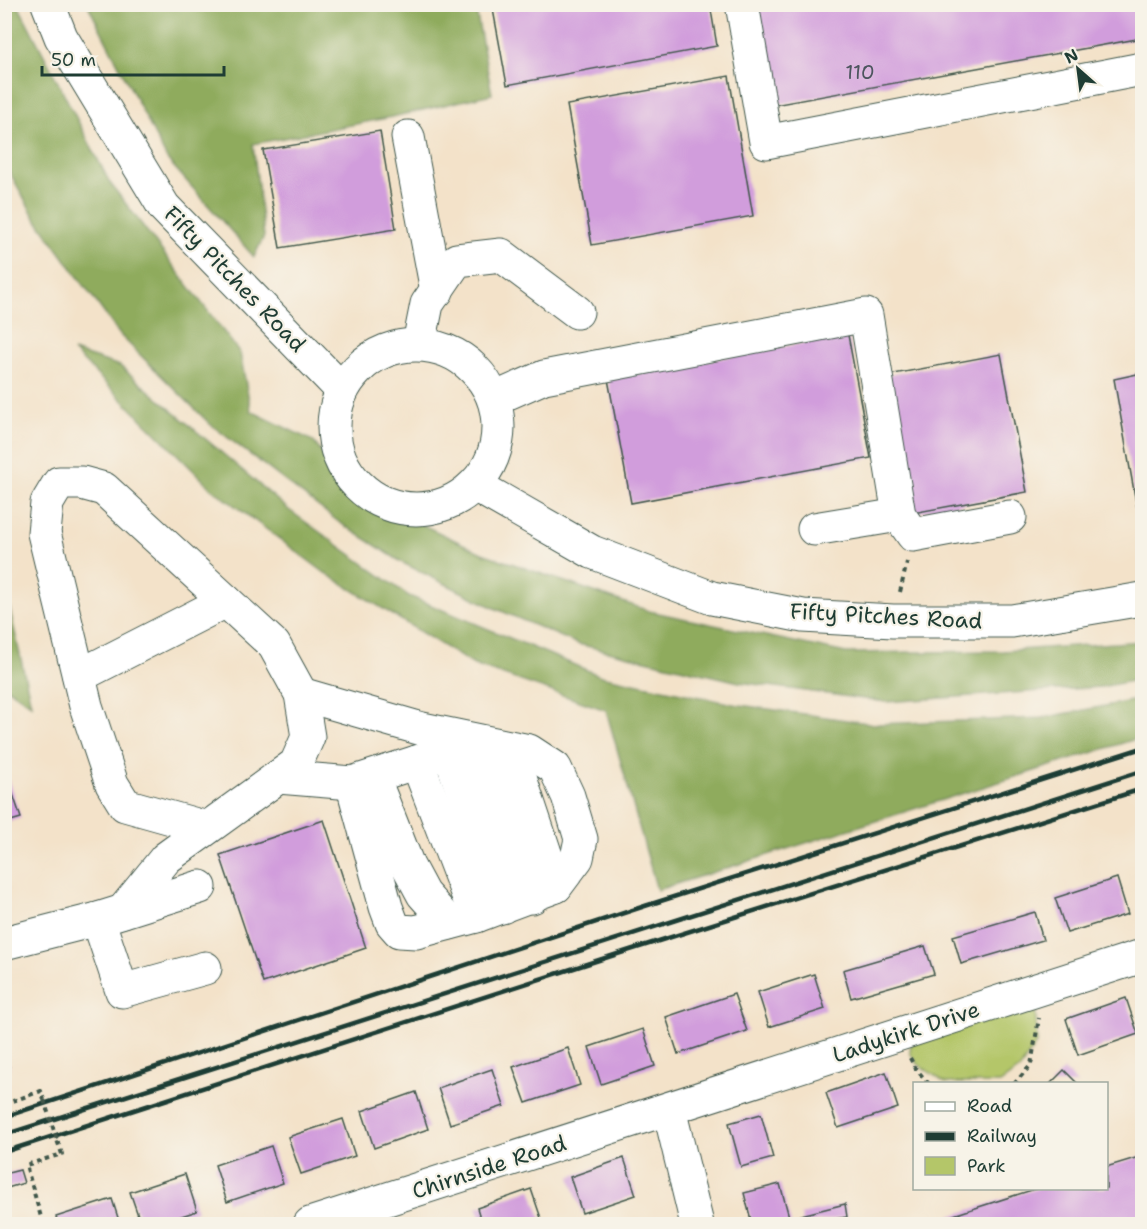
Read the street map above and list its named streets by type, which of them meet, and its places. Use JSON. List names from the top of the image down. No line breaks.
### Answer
{"streets":{"street":["Fifty Pitches Road","Ladykirk Drive","Chirnside Road"]},"crossings":[["Ladykirk Drive","Chirnside Road"]],"house_numbers":["110"],"legend":["Road","Railway","Park"],"scale_bar":"50 m","north":"top left"}
